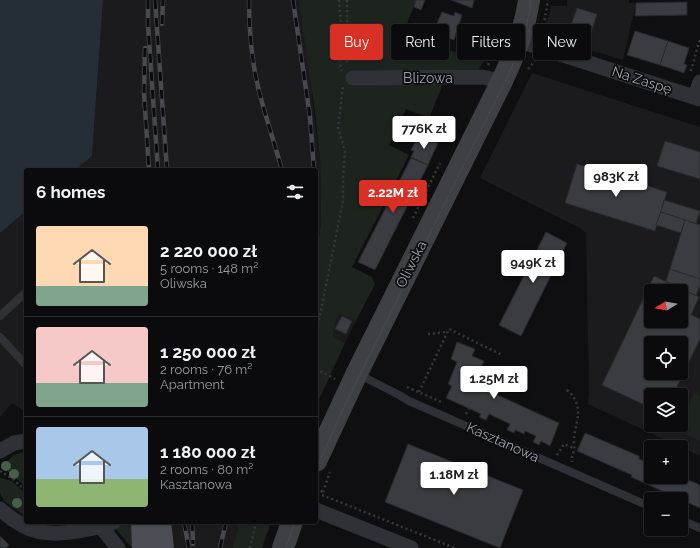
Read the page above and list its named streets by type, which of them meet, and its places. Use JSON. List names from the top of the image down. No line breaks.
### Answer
{"streets":{"street":["Blizowa","Na Zaspę","Oliwska"],"lane":["Kasztanowa"]},"crossings":[["Blizowa","Oliwska"],["Oliwska","Kasztanowa"]],"north":"left","page":{"chip":["Buy","Rent","Filters","New"],"price":["776K zł","983K zł","2.22M zł","949K zł","1.25M zł","1.18M zł"],"heading":"6 homes","list":[{"name":"2 220 000 zł","note":"5 rooms · 148 m² · Oliwska"},{"name":"1 250 000 zł","note":"2 rooms · 76 m² · Apartment"},{"name":"1 180 000 zł","note":"2 rooms · 80 m² · Kasztanowa"}],"map_buttons":["+","−"]}}
